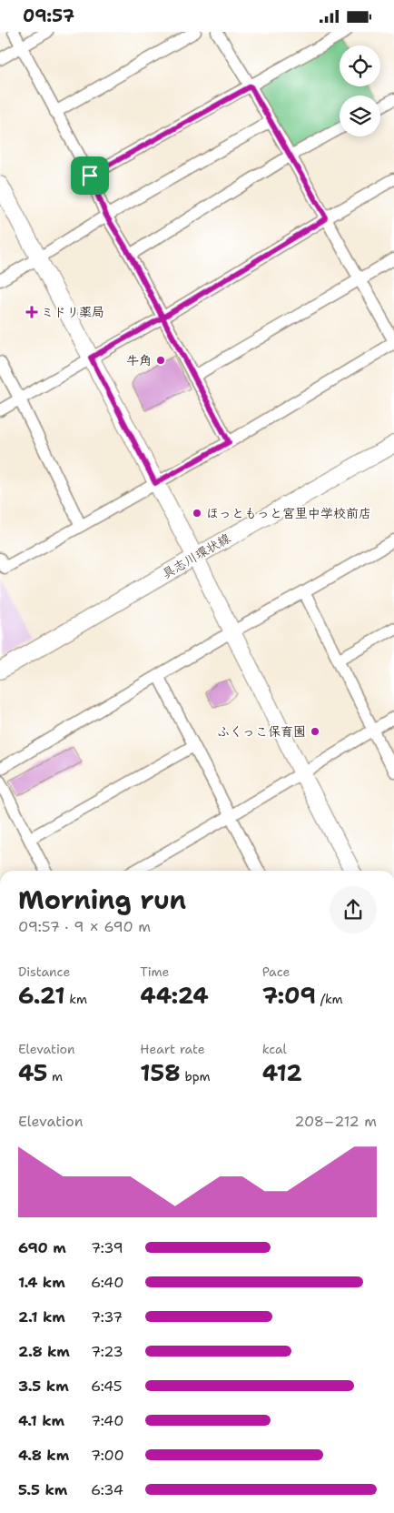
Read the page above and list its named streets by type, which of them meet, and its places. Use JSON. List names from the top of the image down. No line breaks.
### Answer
{"streets":{"street":["具志川環状線"]},"places":{"health":["ミドリ薬局"],"other":["牛角","ほっともっと宮里中学校前店","ふくっこ保育園"]},"page":{"status":"09:57","heading":["Morning run","09:57 · 9 × 690 m"],"stats":[["Distance","6.21 km"],["Time","44:24"],["Pace","7:09 /km"],["Elevation","45 m"],["Heart rate","158 bpm"],["kcal","412"]],"chart":["Elevation","208–212 m"],"list":[{"name":"690 m","note":"7:39"},{"name":"1.4 km","note":"6:40"},{"name":"2.1 km","note":"7:37"},{"name":"2.8 km","note":"7:23"},{"name":"3.5 km","note":"6:45"},{"name":"4.1 km","note":"7:40"},{"name":"4.8 km","note":"7:00"},{"name":"5.5 km","note":"6:34"}]}}
